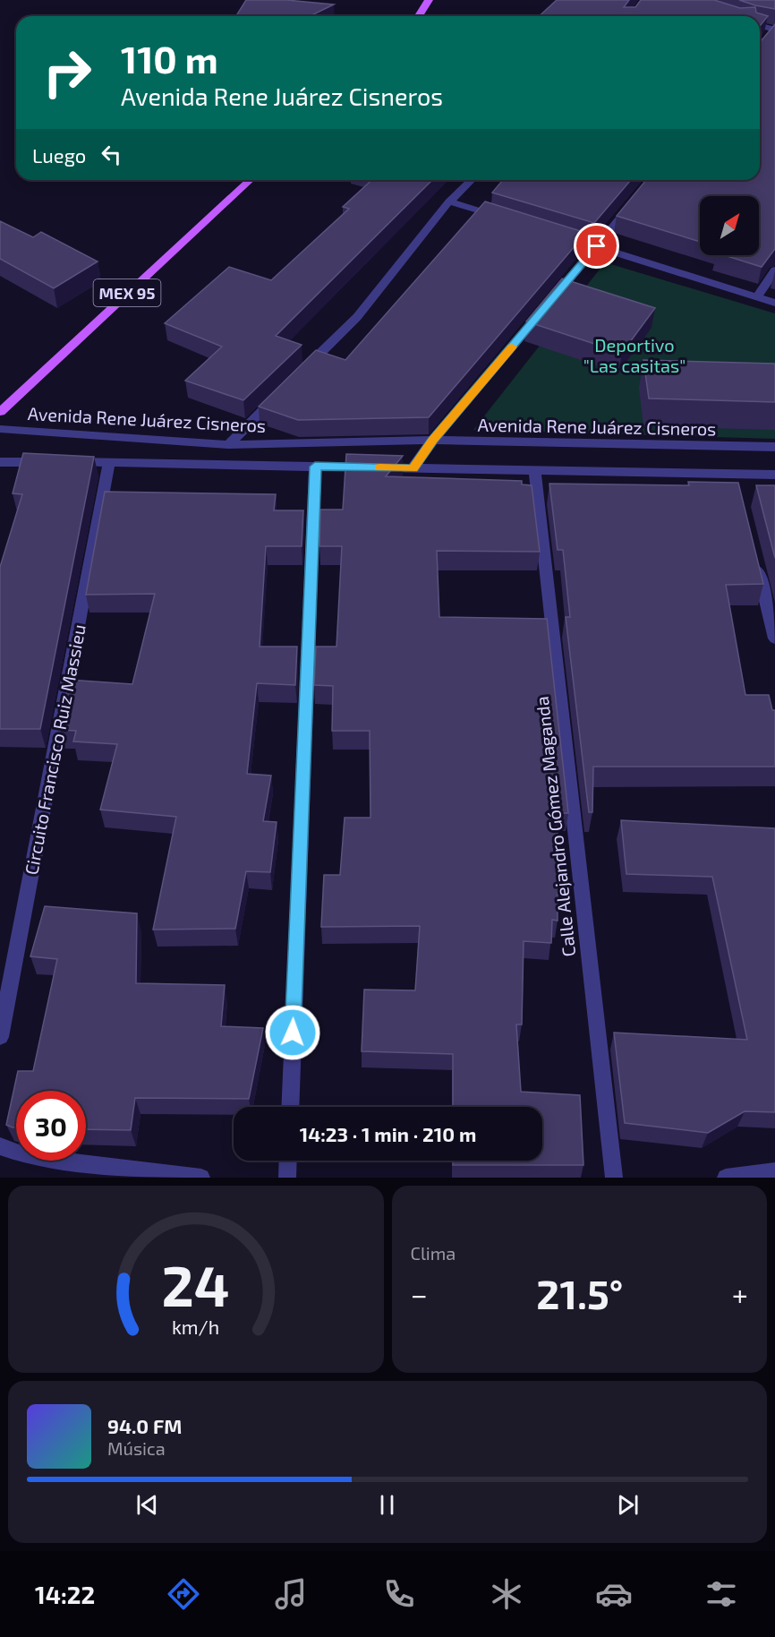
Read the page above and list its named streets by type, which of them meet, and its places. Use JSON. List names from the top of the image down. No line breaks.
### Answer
{"streets":{"main road":["MEX 95"],"street":["Avenida Rene Juárez Cisneros","Circuito Francisco Ruiz Massieu","Calle Alejandro Gómez Maganda"]},"parks":["Deportivo \"Las casitas\""],"north":"top right","page":{"turn":["110 m","Avenida Rene Juárez Cisneros"],"then":"Luego","limit":"30","trip":"14:23 · 1 min · 210 m","tile":"Clima","heat":["−","21.5°","+"],"song":["94.0 FM","Música"],"tabs":"14:22","gauge":["24","km/h"]}}
